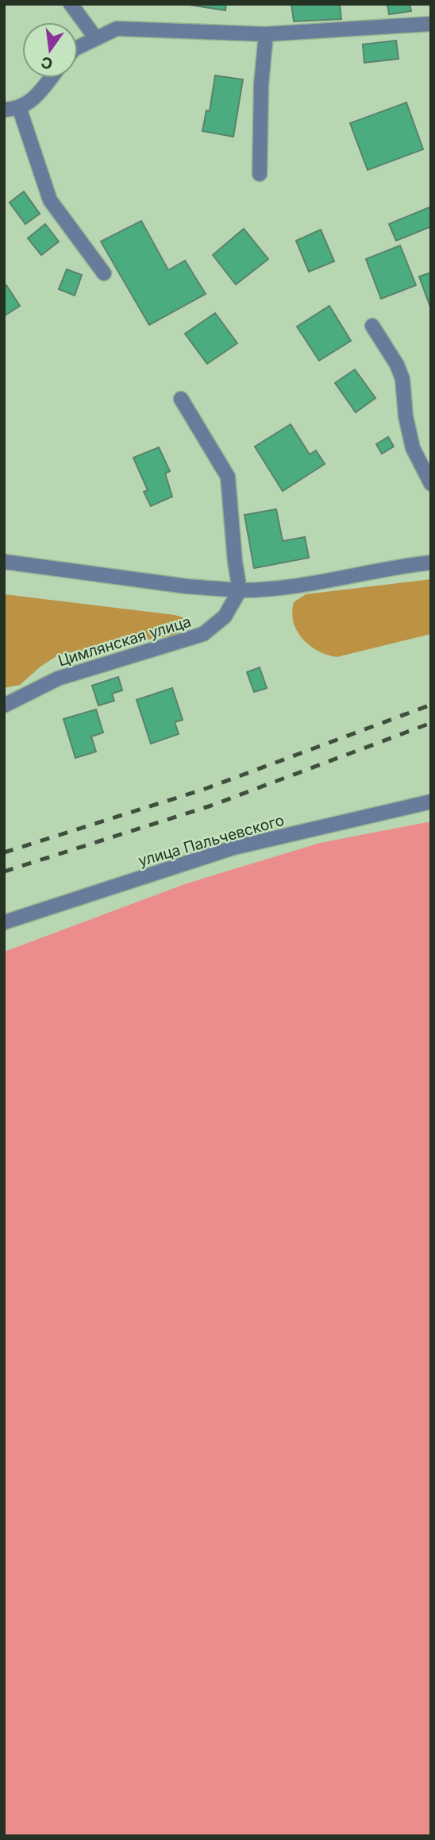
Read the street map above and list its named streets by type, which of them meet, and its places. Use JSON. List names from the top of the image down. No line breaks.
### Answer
{"streets":{"street":["Цимлянская улица","улица Пальчевского"]},"north":"bottom"}
